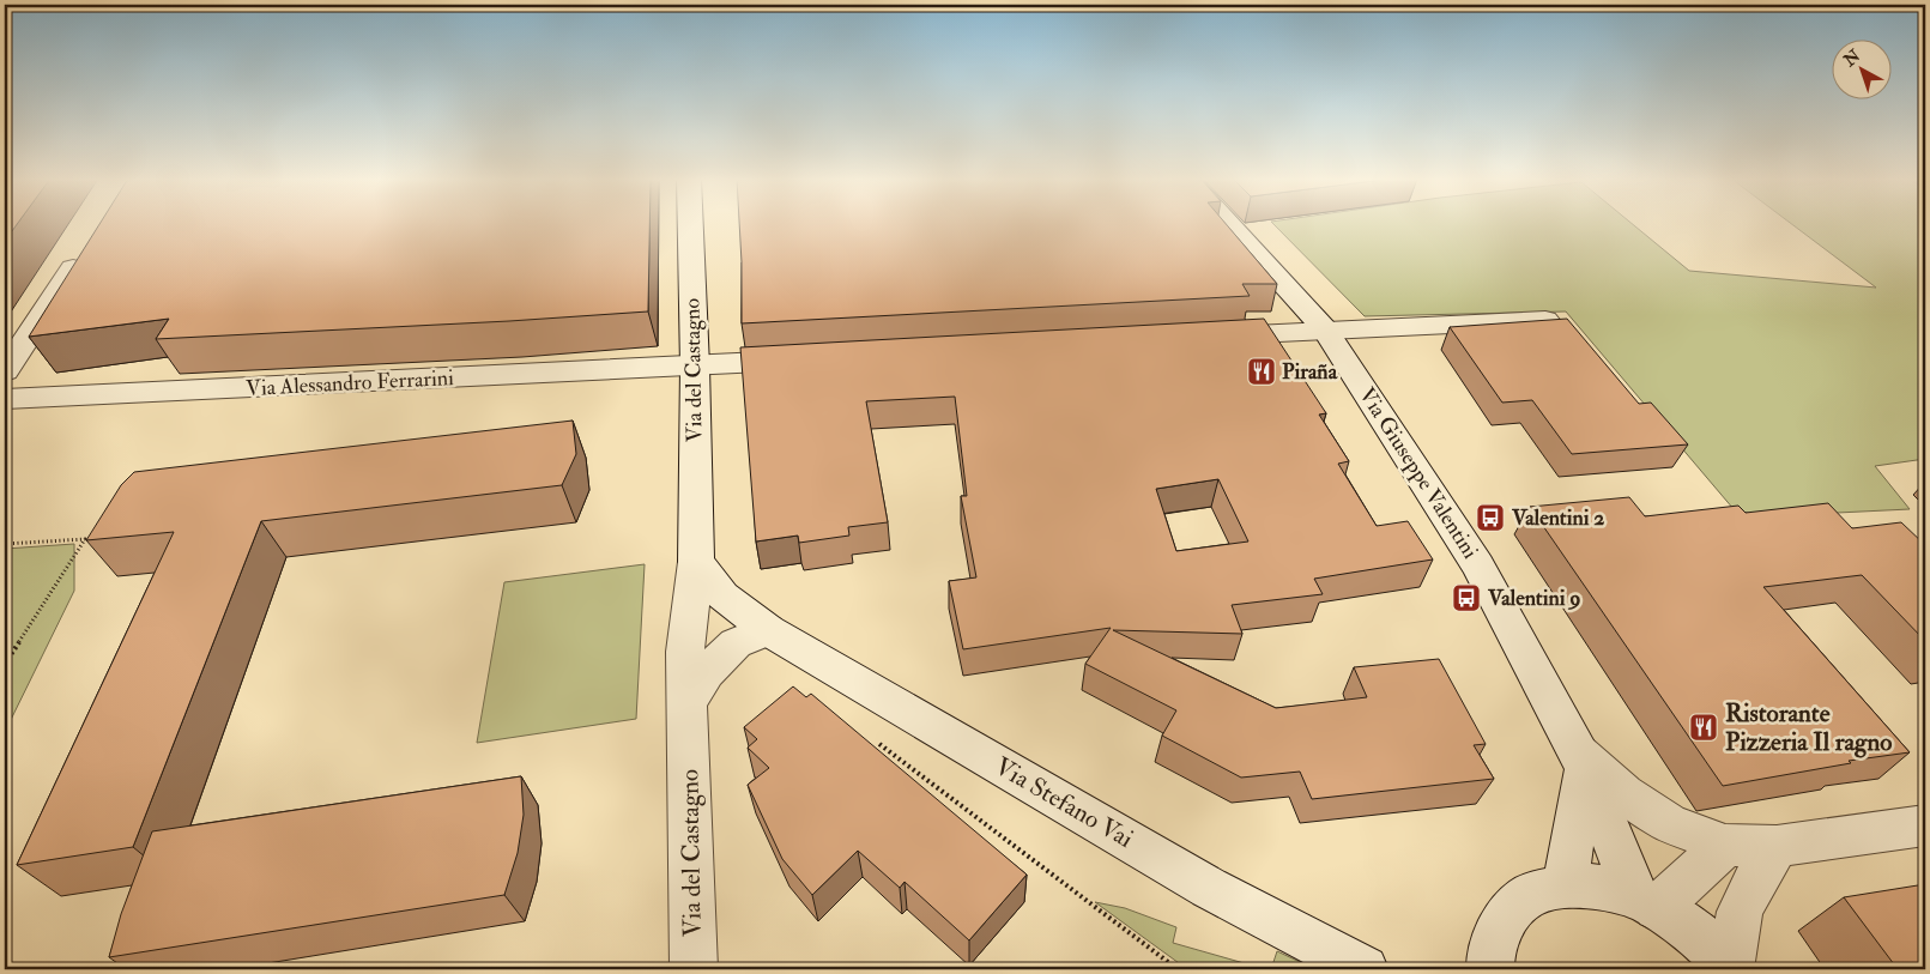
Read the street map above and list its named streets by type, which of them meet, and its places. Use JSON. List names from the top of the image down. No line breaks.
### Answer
{"streets":{"street":["Via del Castagno","Via Alessandro Ferrarini","Via Giuseppe Valentini","Via Stefano Vai"]},"crossings":[["Via del Castagno","Via Alessandro Ferrarini"]],"places":{"restaurant":["Piraña","Ristorante Pizzeria Il ragno"],"bus stop":["Valentini 2","Valentini 9"]},"north":"top left"}
